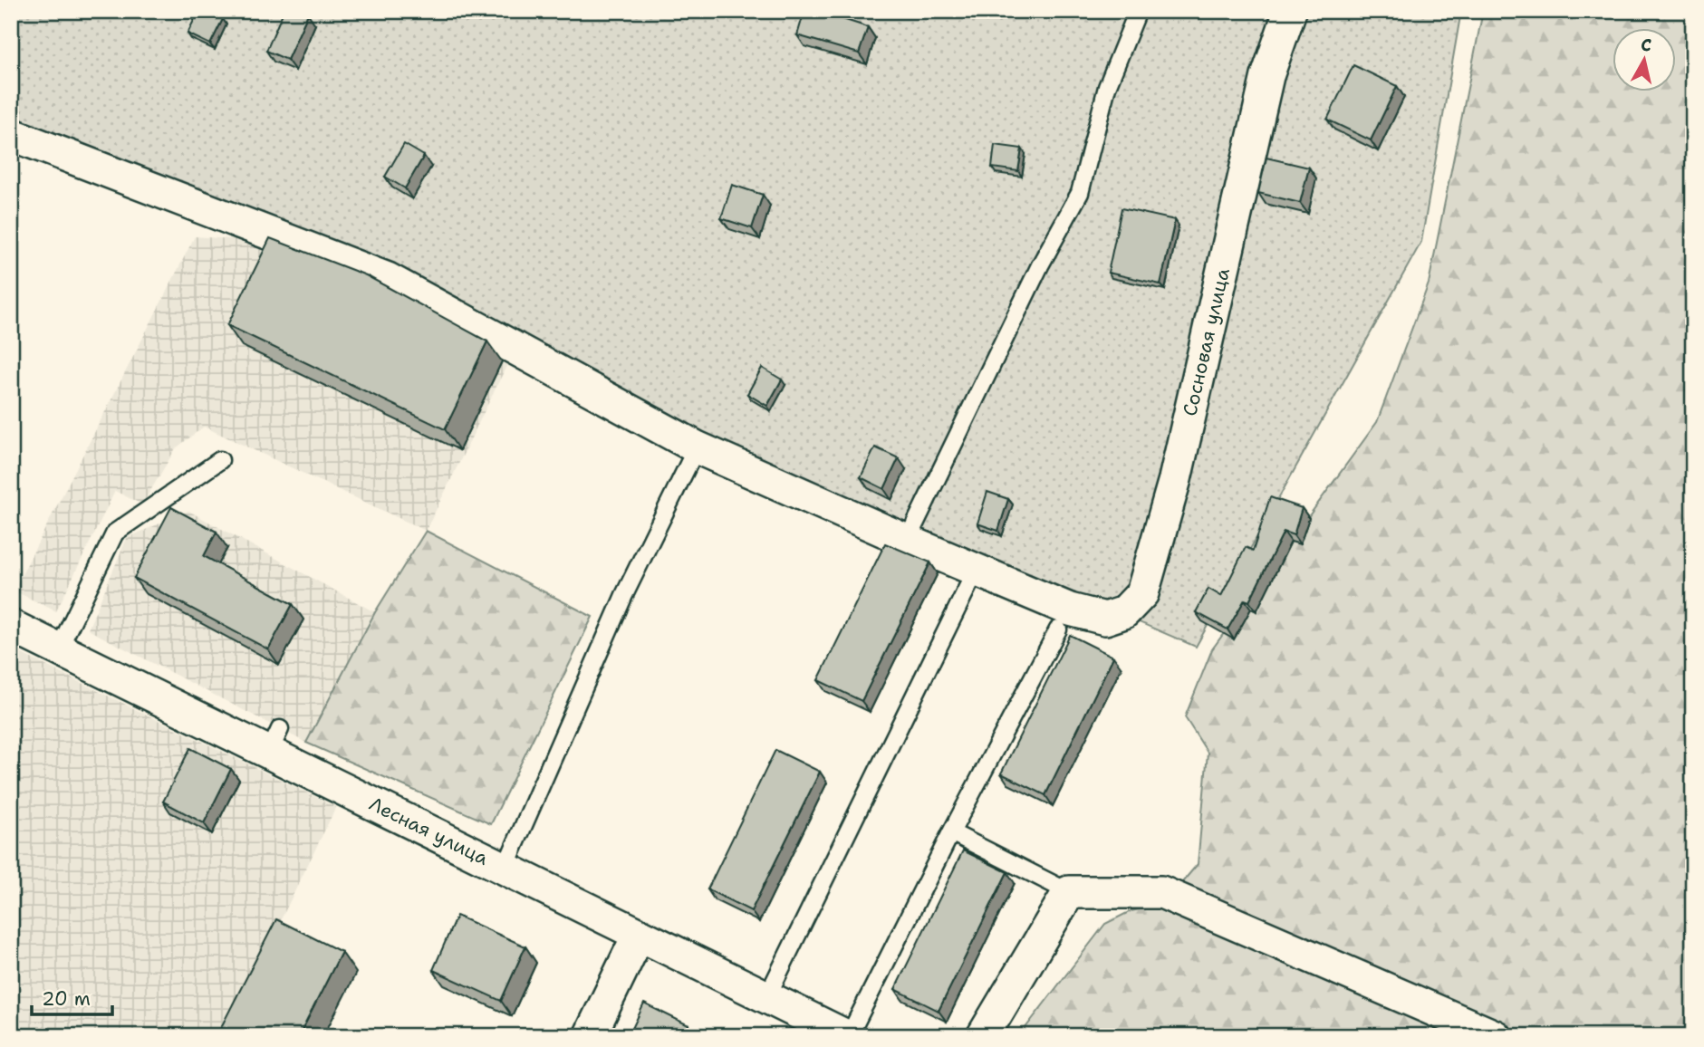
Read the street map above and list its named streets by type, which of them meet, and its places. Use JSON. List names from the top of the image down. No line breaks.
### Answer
{"streets":{"street":["Сосновая улица","Лесная улица"]},"scale_bar":"20 m","north":"top"}
